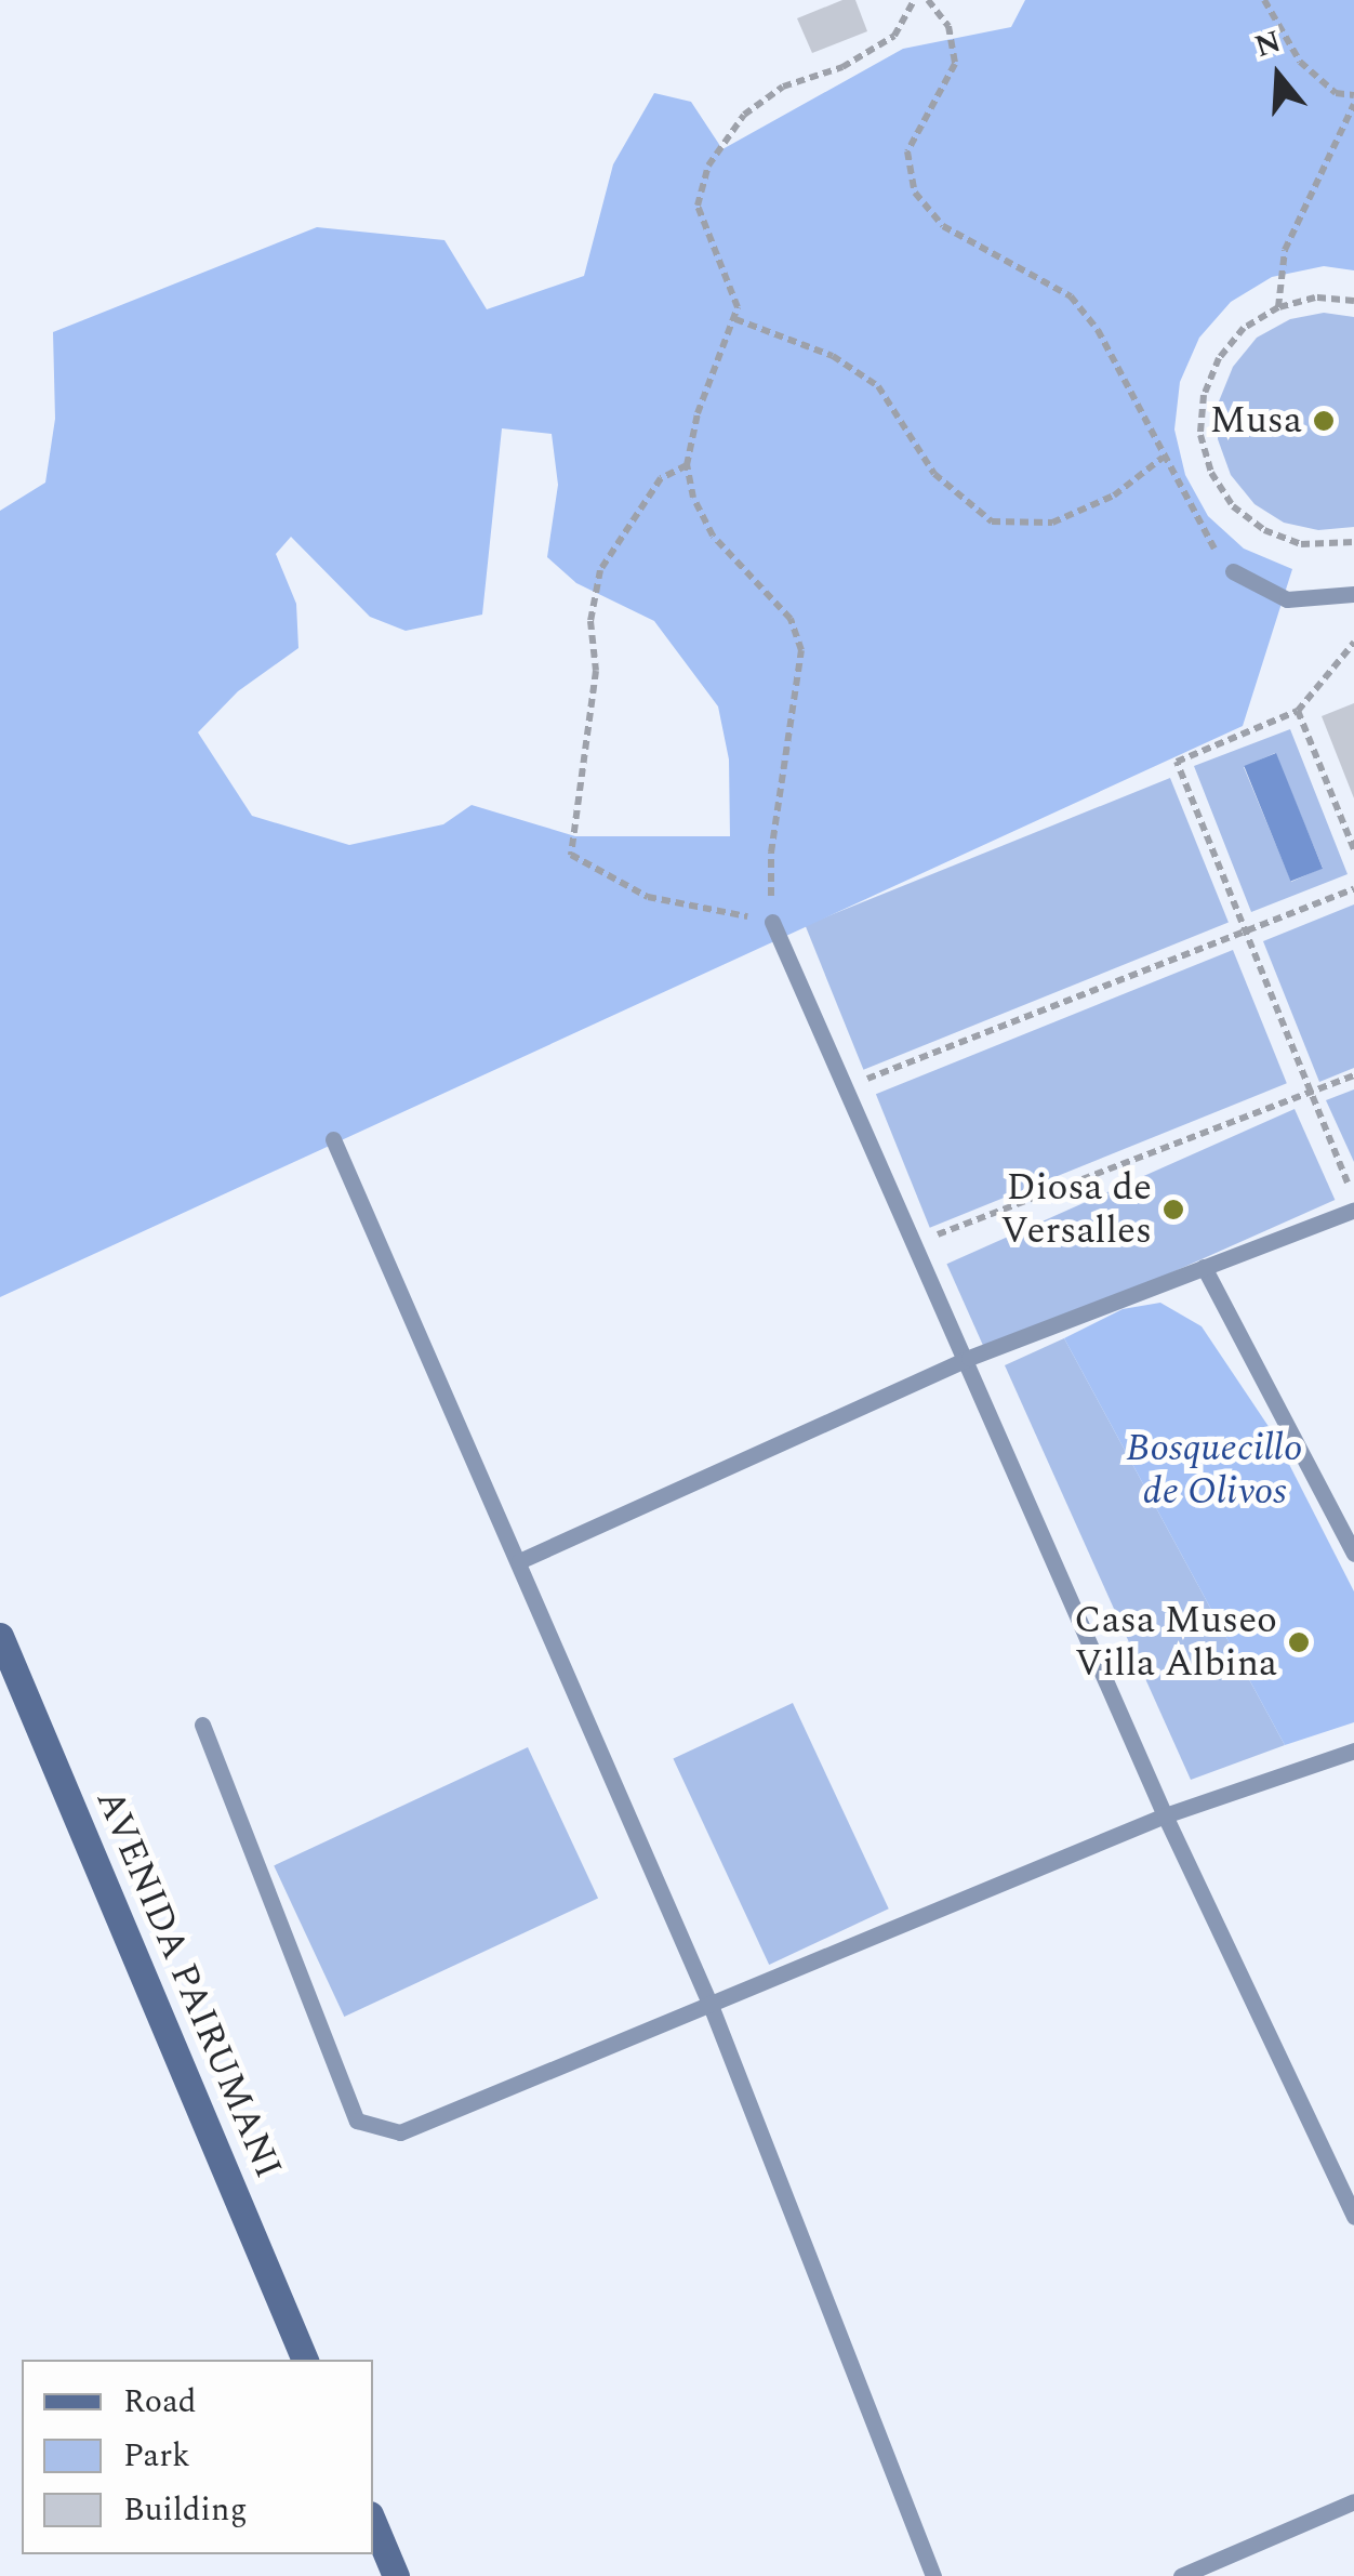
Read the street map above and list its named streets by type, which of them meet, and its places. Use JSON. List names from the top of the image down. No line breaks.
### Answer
{"streets":{"main road":["AVENIDA PAIRUMANI"]},"parks":["Bosquecillo de Olivos"],"places":["Musa","Diosa de Versalles","Casa Museo Villa Albina"],"legend":["Road","Park","Building"],"north":"top"}
